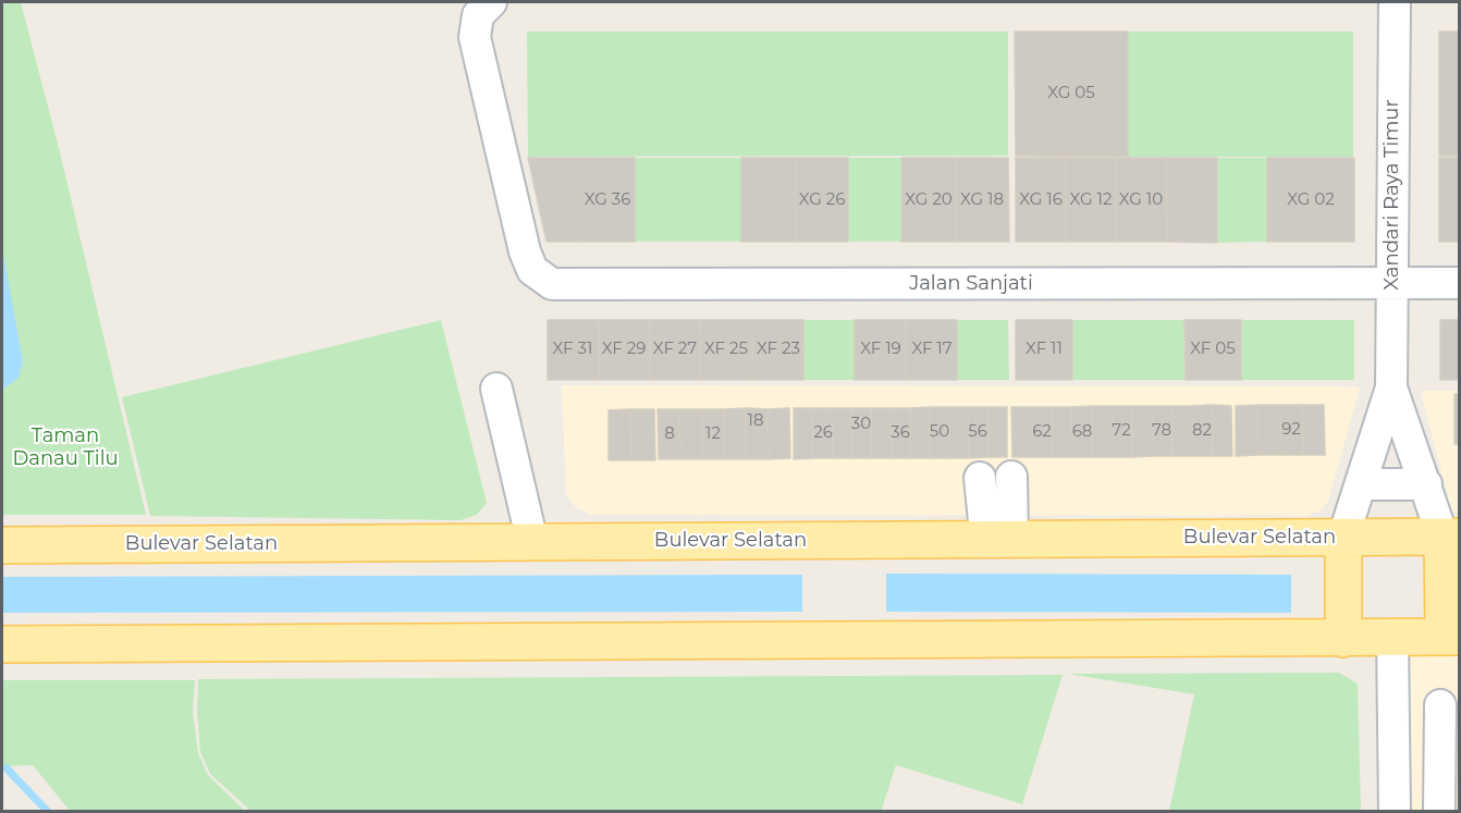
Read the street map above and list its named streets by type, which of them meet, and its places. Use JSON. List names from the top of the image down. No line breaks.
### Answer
{"streets":{"main road":["Bulevar Selatan"],"street":["Xandari Raya Timur","Jalan Sanjati"]},"crossings":[["Xandari Raya Timur","Jalan Sanjati"]],"parks":["Taman Danau Tilu"],"house_numbers":["XG 05","XG 36","XG 26","XG 20","XG 18","XG 16","XG 12","XG 10","XG 02","XF 31","XF 29","XF 27","XF 25","XF 23","XF 19","XF 17","XF 11","XF 05","18","30","92","72","78","82","50","56","62","68","26","36","8","12"]}
